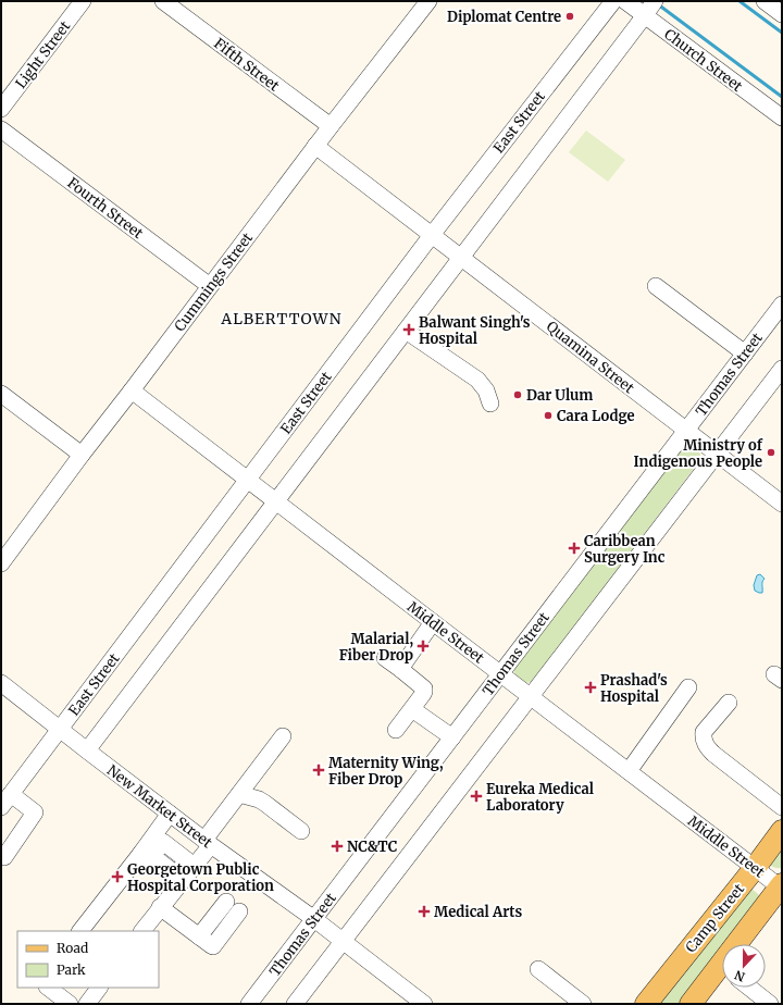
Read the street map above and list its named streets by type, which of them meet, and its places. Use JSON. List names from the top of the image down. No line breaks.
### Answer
{"streets":{"main road":["Camp Street"],"street":["Light Street","Church Street","Fifth Street","East Street","Fourth Street","Cummings Street","Quamina Street","Thomas Street","Middle Street","New Market Street"]},"crossings":[["Fifth Street","Cummings Street"],["East Street","Quamina Street"],["East Street","Middle Street"],["East Street","New Market Street"],["Fourth Street","Cummings Street"],["Cummings Street","Quamina Street"],["Cummings Street","Middle Street"],["Quamina Street","Thomas Street"],["Thomas Street","Middle Street"],["Thomas Street","New Market Street"],["Middle Street","Camp Street"]],"districts":["ALBERTTOWN"],"places":{"other":["Diplomat Centre","Dar Ulum","Cara Lodge","Ministry of Indigenous People"],"health":["Balwant Singh's Hospital","Caribbean Surgery Inc","Malarial, Fiber Drop","Prashad's Hospital","Maternity Wing, Fiber Drop","Eureka Medical Laboratory","NC&TC","Georgetown Public Hospital Corporation","Medical Arts"]},"legend":["Road","Park"],"north":"bottom"}
